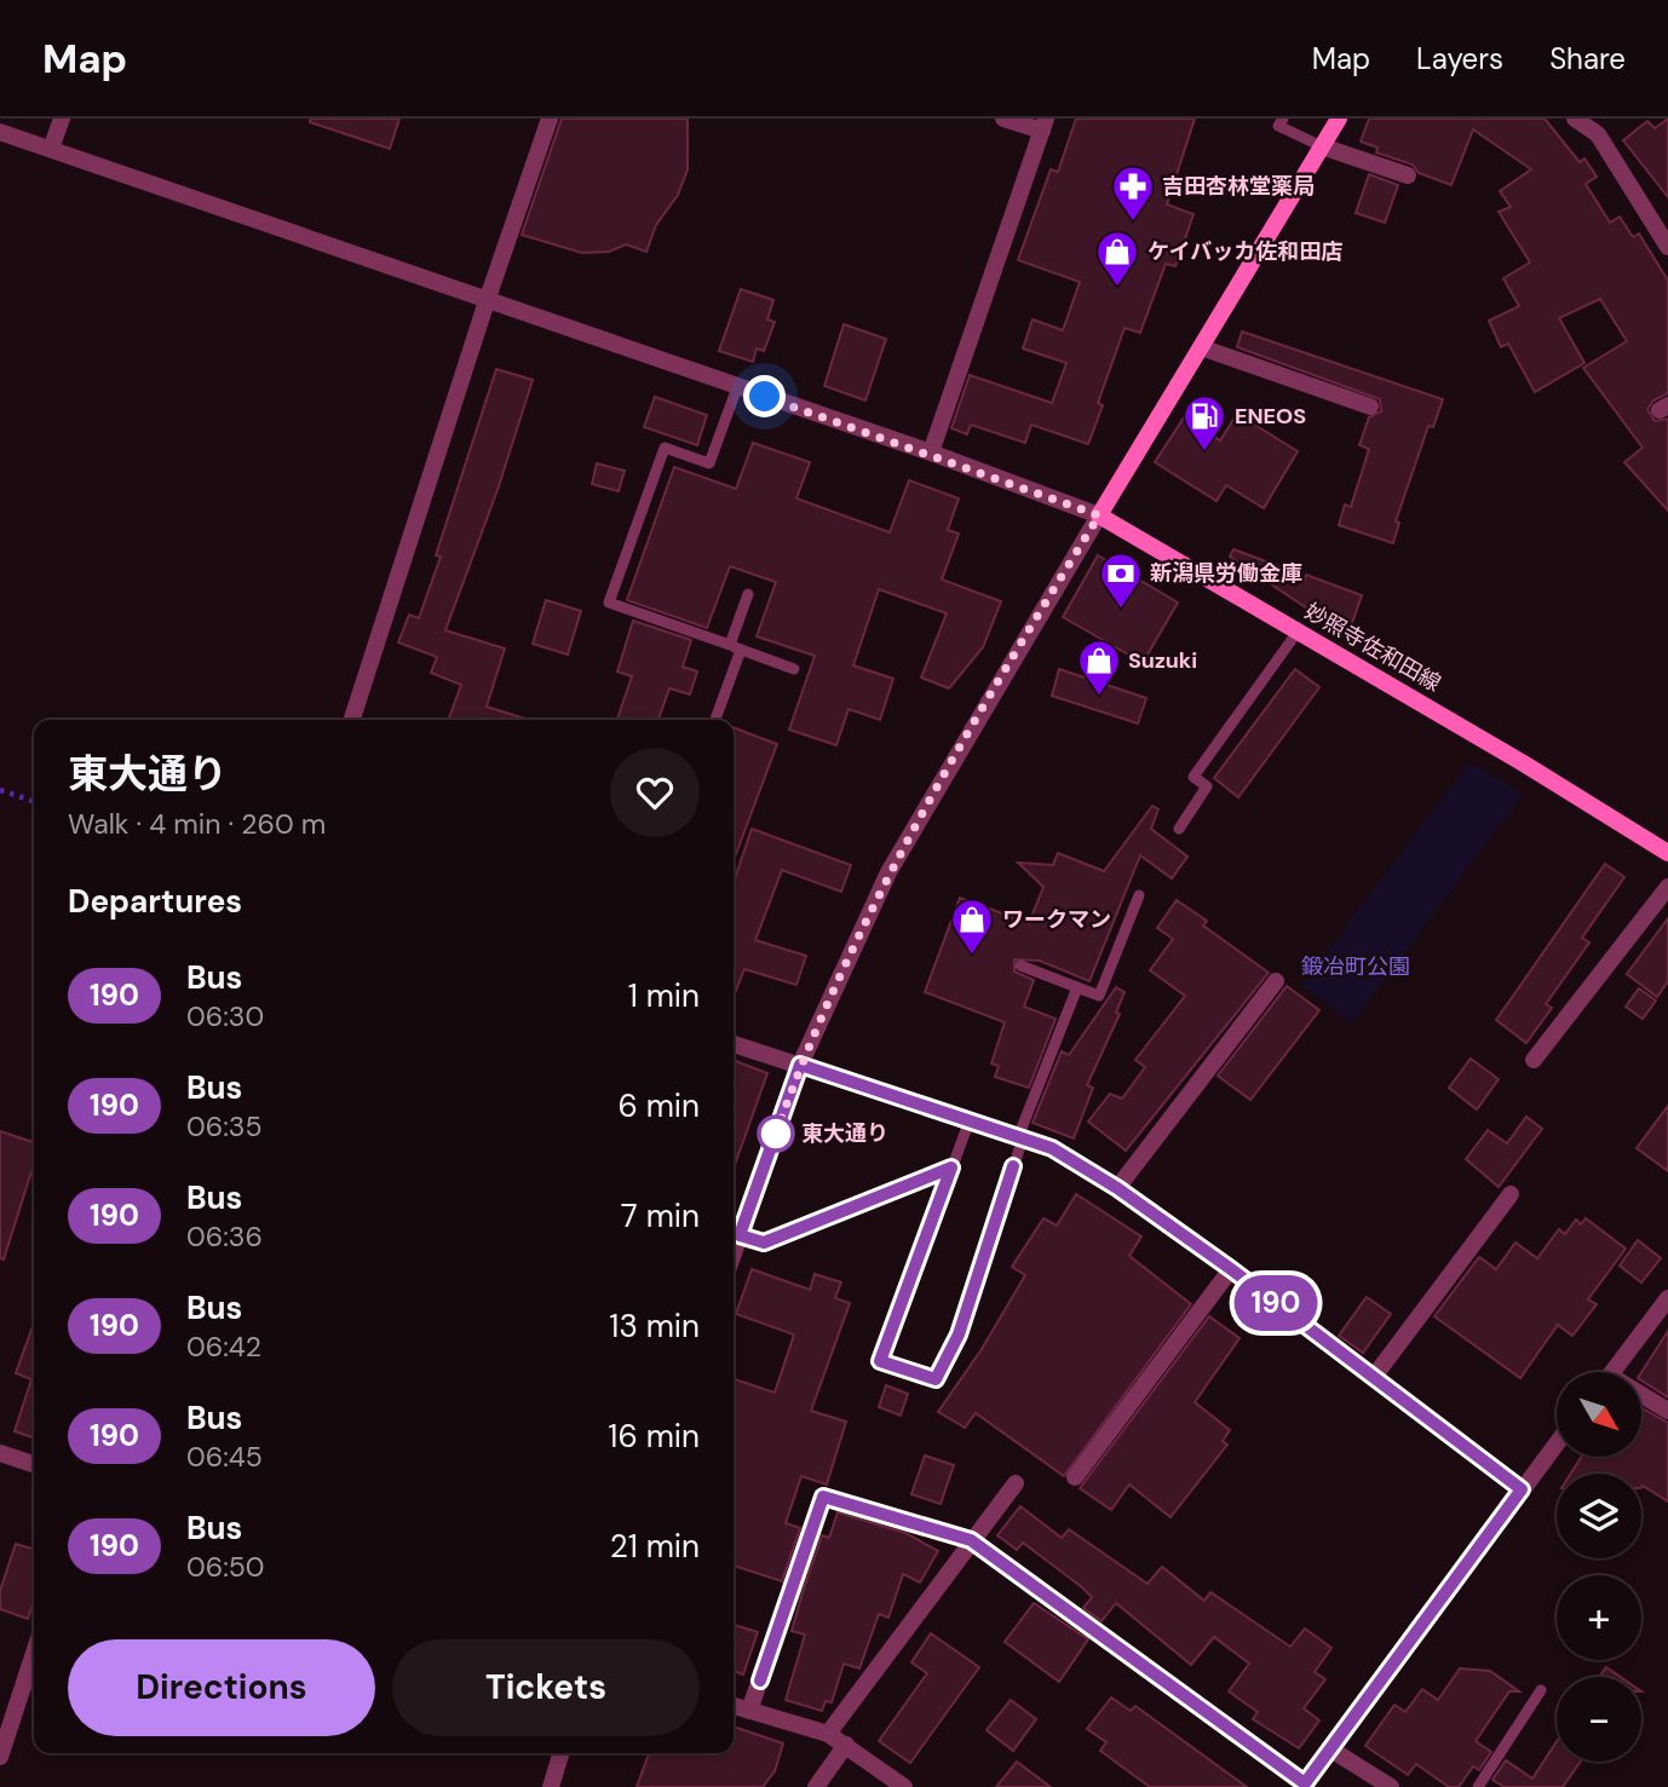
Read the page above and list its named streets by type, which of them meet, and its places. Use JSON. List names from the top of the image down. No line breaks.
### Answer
{"streets":{"main road":["妙照寺佐和田線"]},"parks":["鍛冶町公園"],"places":{"pharmacy":["吉田杏林堂薬局"],"shop":["ケイバッカ佐和田店","Suzuki","ワークマン"],"fuel station":["ENEOS"],"bank":["新潟県労働金庫"],"other":["東大通り"]},"lines":["bus line 190"],"north":"bottom right","page":{"header":"Map","nav":["Map","Layers","Share"],"on_map":"190","heading":[["東大通り","Walk · 4 min · 260 m"],"Departures"],"list":[{"mark":"190","name":"Bus","note":"06:30","value":"1 min"},{"mark":"190","name":"Bus","note":"06:35","value":"6 min"},{"mark":"190","name":"Bus","note":"06:36","value":"7 min"},{"mark":"190","name":"Bus","note":"06:42","value":"13 min"},{"mark":"190","name":"Bus","note":"06:45","value":"16 min"},{"mark":"190","name":"Bus","note":"06:50","value":"21 min"}],"map_buttons":["+","−"],"buttons":["Directions","Tickets"]}}
